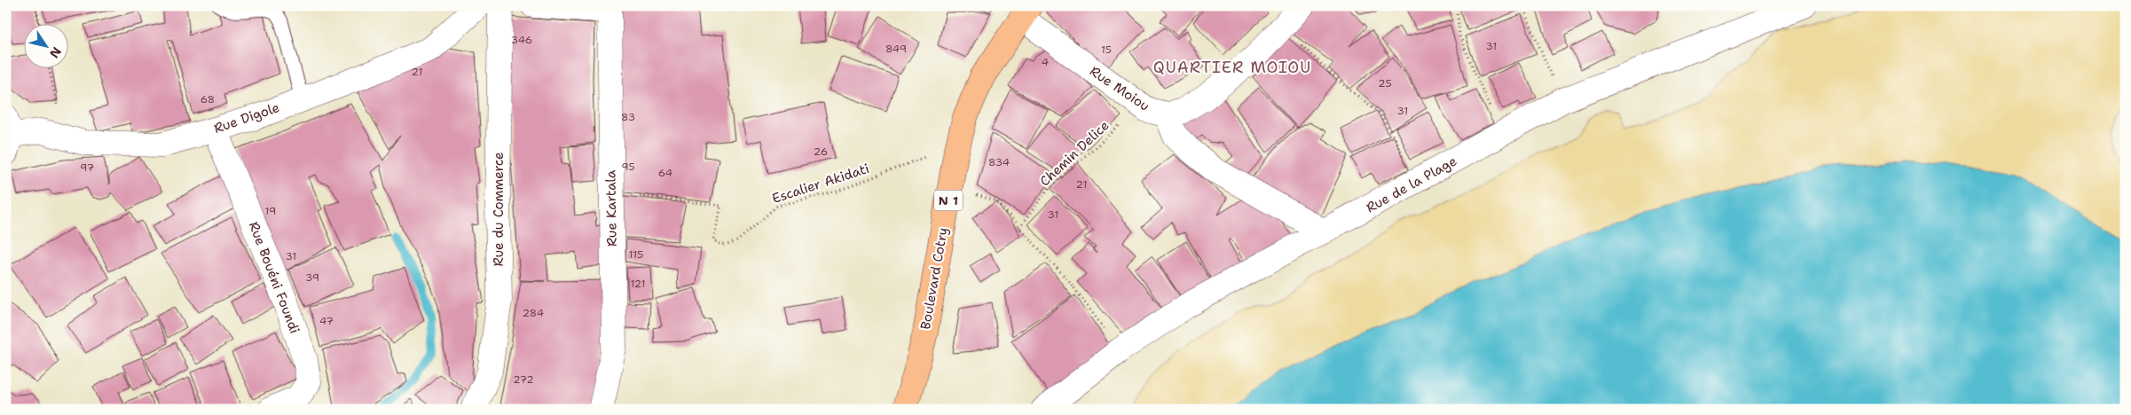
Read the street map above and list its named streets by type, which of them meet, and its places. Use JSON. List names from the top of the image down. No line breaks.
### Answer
{"streets":{"main road":["N 1","Boulevard Cotry"],"street":["Rue Moiou","Rue Digole","Rue de la Plage","Rue Kartala","Rue du Commerce","Rue Bouéni Foundi"],"path":["Chemin Delice","Escalier Akidati"]},"crossings":[["Rue Moiou","Chemin Delice"],["Rue Moiou","Rue de la Plage"],["Rue Moiou","Boulevard Cotry"],["Rue Digole","Rue Bouéni Foundi"],["Escalier Akidati","Rue Kartala"],["Escalier Akidati","Boulevard Cotry"]],"districts":["QUARTIER MOIOU"],"house_numbers":["346","31","849","15","4","21","25","68","31","83","26","834","95","97","64","21","19","31","115","31","39","121","284","47","272"],"north":"bottom right"}
